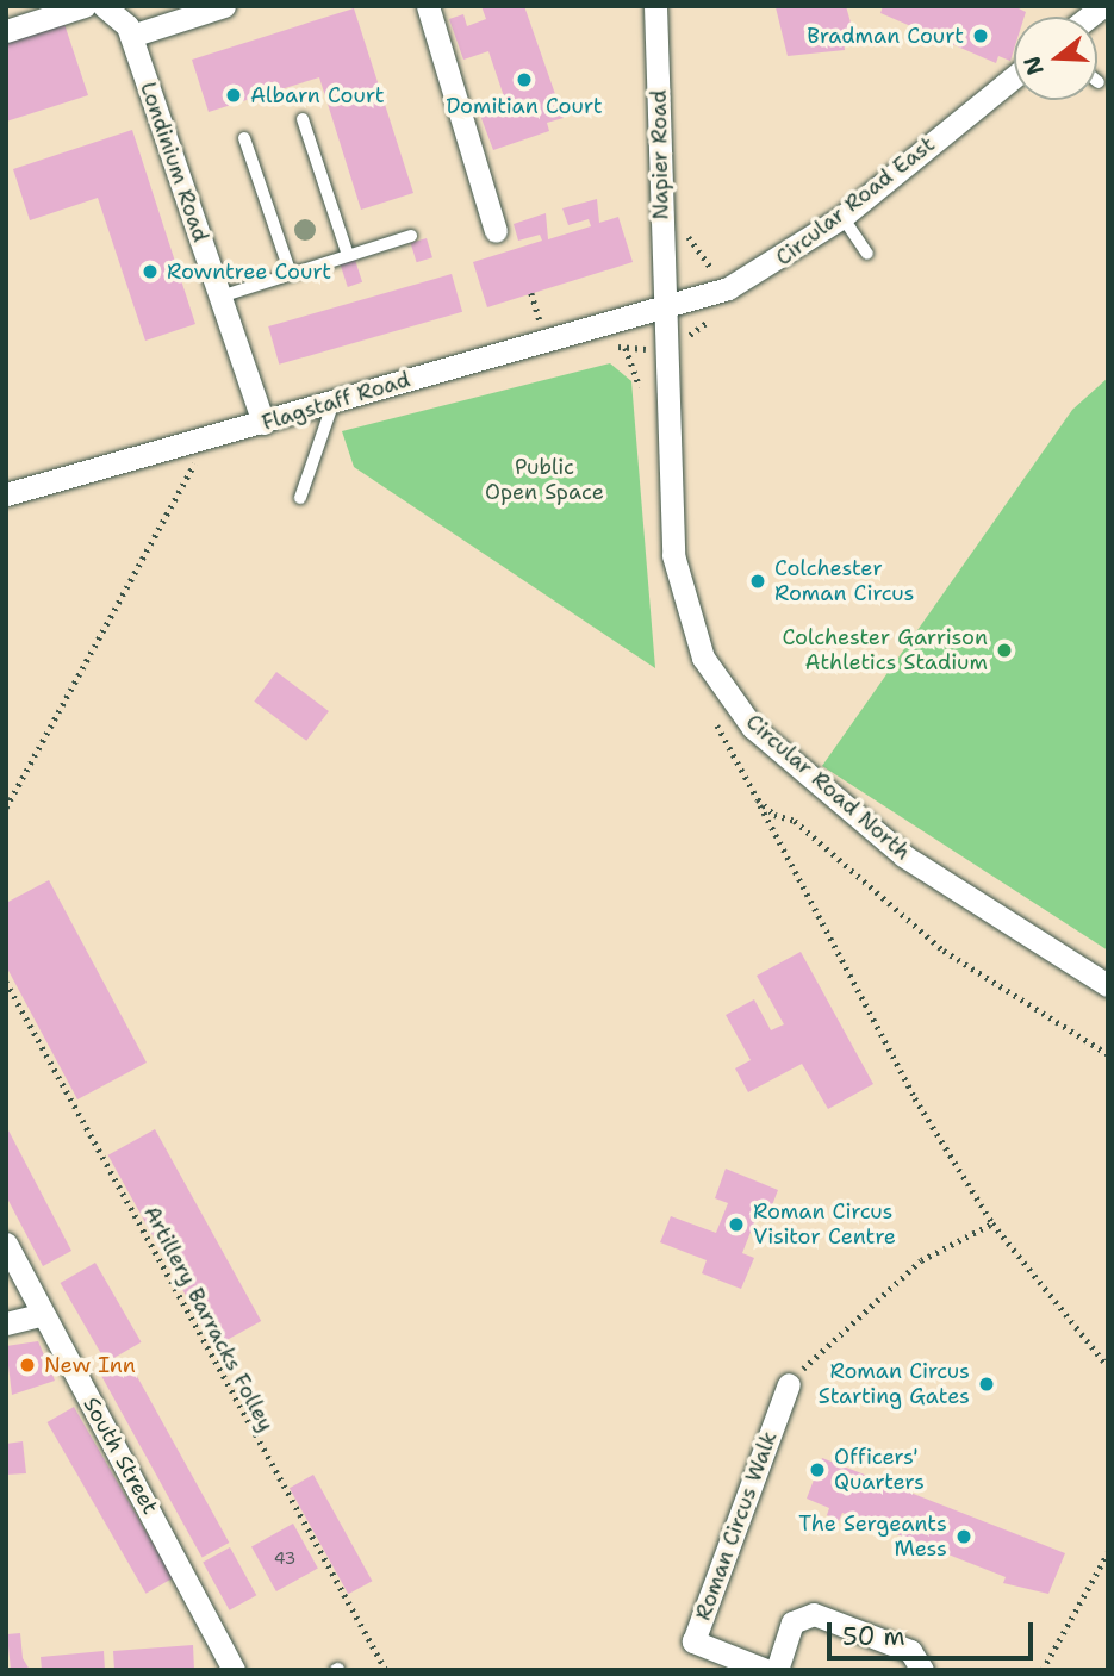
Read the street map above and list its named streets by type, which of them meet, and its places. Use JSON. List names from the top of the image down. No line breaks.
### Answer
{"streets":{"street":["Napier Road","Londinium Road","Circular Road East","Flagstaff Road","Circular Road North","South Street","Roman Circus Walk"],"path":["Artillery Barracks Folley"]},"crossings":[["Napier Road","Circular Road East"],["Napier Road","Flagstaff Road"],["Napier Road","Circular Road North"],["Londinium Road","Flagstaff Road"],["Circular Road East","Flagstaff Road"],["Circular Road East","Circular Road North"],["Flagstaff Road","Circular Road North"]],"parks":["Public Open Space"],"places":["Bradman Court","Domitian Court","Albarn Court","Rowntree Court","Colchester Roman Circus","Colchester Garrison Athletics Stadium","Roman Circus Visitor Centre","New Inn","Roman Circus Starting Gates","Officers' Quarters","The Sergeants Mess"],"house_numbers":["43"],"scale_bar":"50 m","north":"left"}
